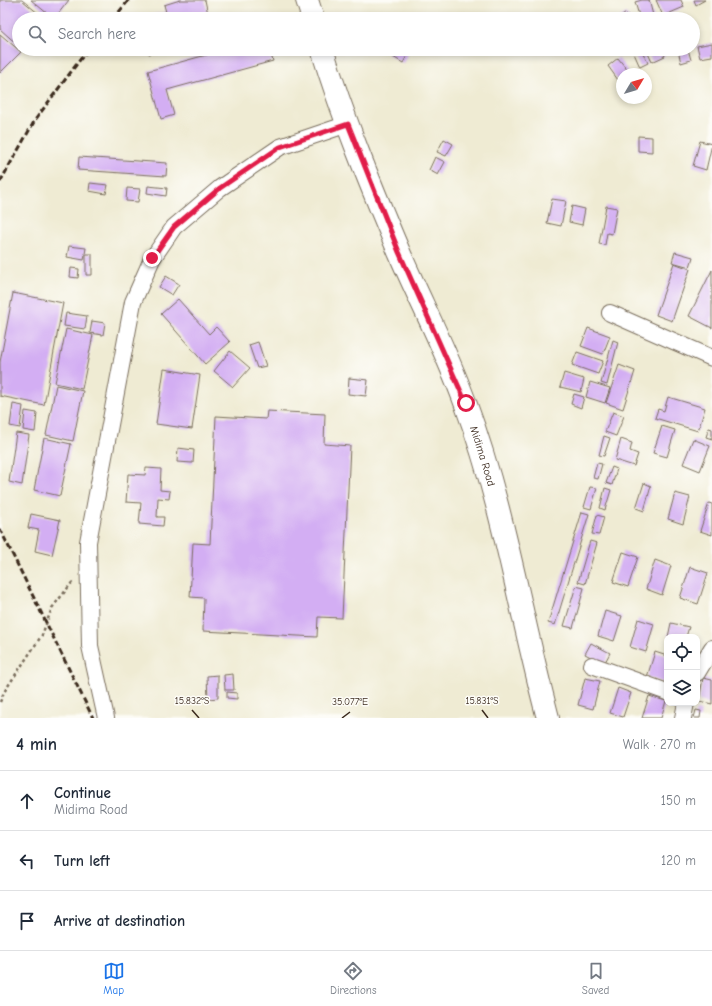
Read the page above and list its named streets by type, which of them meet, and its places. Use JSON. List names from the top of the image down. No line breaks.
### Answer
{"streets":{"main road":["Midima Road"]},"north":"top right","page":{"search":"Search here","heading":["4 min","Walk · 270 m"],"list":[["Continue","Midima Road","150 m"],["Turn left","120 m"],"Arrive at destination"],"nav":["Map","Directions","Saved"]},"coordinates":["15.832°S","15.831°S","35.077°E"]}
